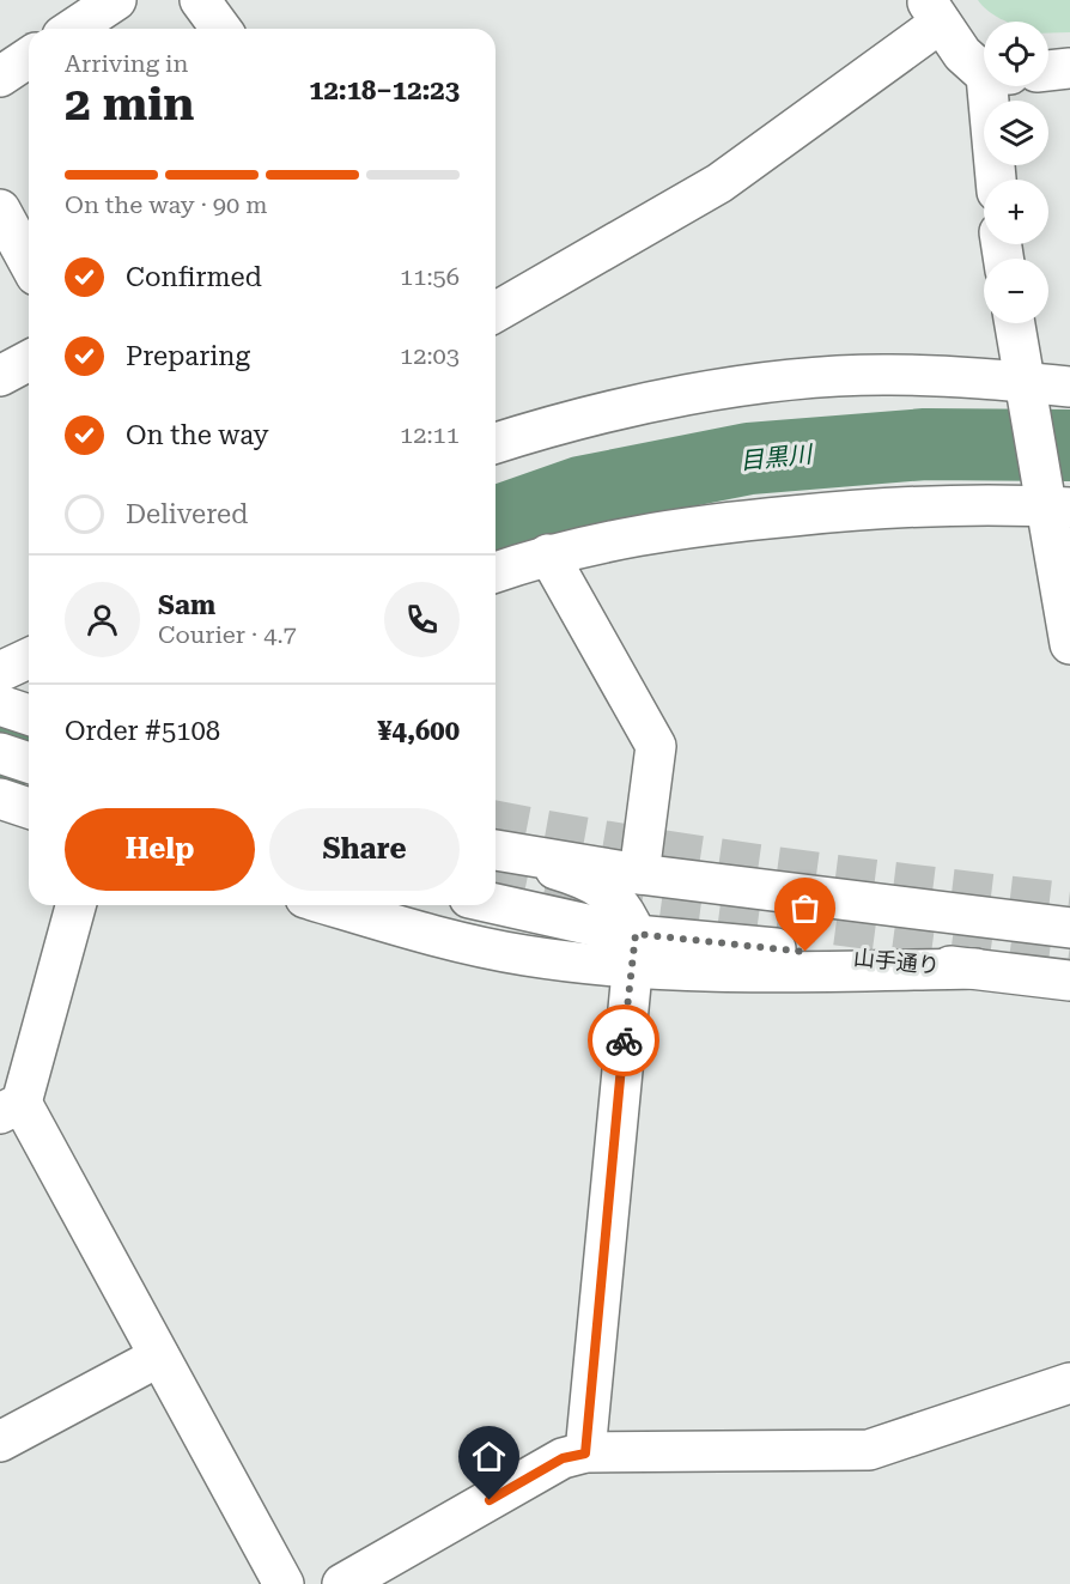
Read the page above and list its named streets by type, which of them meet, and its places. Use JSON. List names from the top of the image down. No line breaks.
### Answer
{"streets":{"street":["山手通り"]},"water":["目黒川"],"page":{"map_buttons":["+","−"],"heading":["2 min","Arriving in","12:18–12:23"],"panel":["Sam","Courier · 4.7","Order #5108","¥4,600"],"bar":"On the way · 90 m","list":[["Confirmed","11:56"],["Preparing","12:03"],["On the way","12:11"],"Delivered"],"buttons":["Help","Share"]}}
